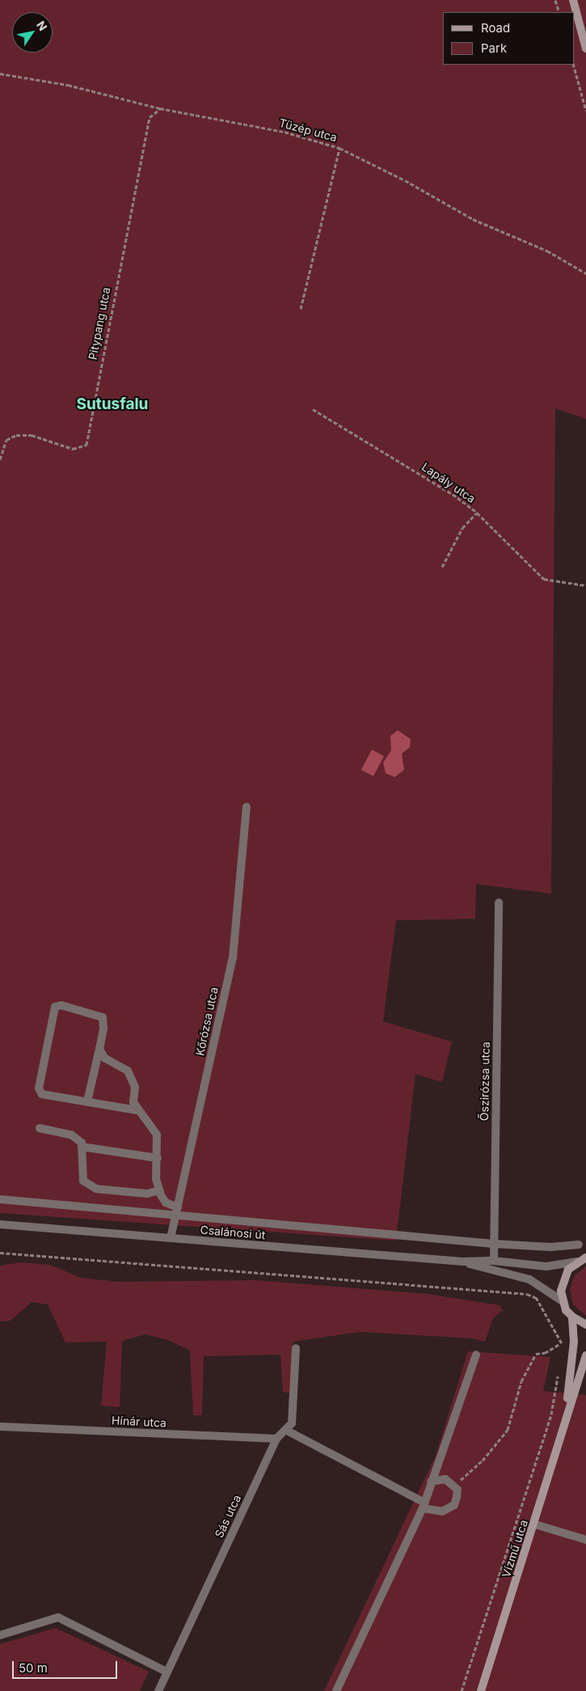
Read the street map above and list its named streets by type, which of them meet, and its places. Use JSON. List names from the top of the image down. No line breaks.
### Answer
{"streets":{"main road":["Vízmű utca"],"street":["Kőrózsa utca","Őszirózsa utca","Csalánosi út","Hínár utca","Sás utca"],"path":["Tüzép utca","Pitypang utca","Lapály utca"]},"crossings":[["Tüzép utca","Pitypang utca"],["Kőrózsa utca","Csalánosi út"],["Őszirózsa utca","Csalánosi út"],["Hínár utca","Sás utca"]],"districts":["Sutusfalu"],"legend":["Road","Park"],"scale_bar":"50 m","north":"top right"}
